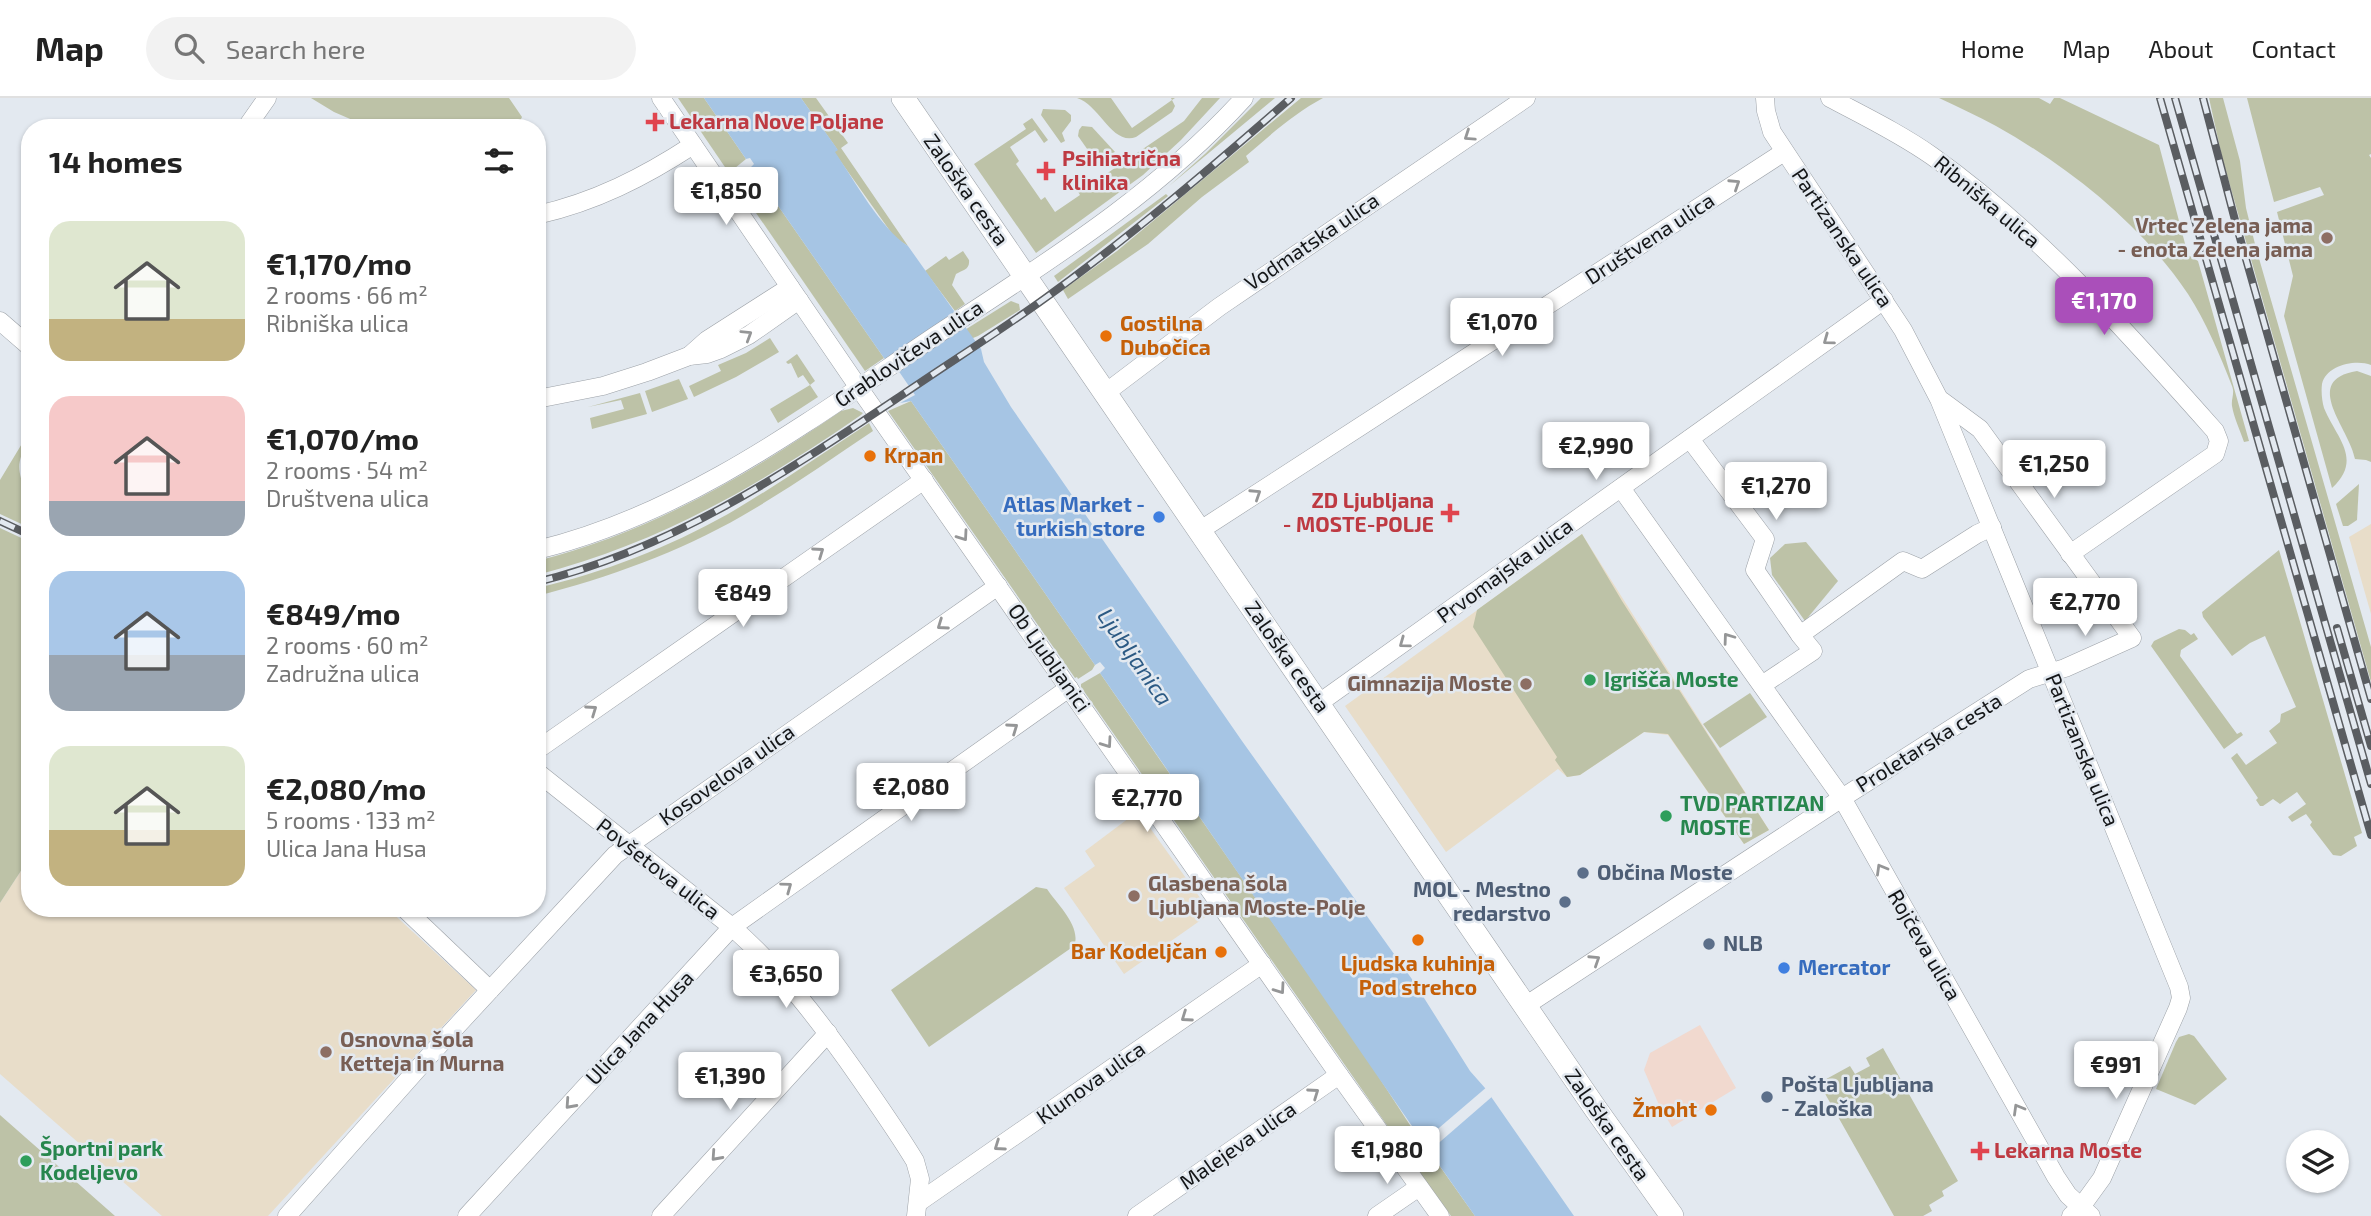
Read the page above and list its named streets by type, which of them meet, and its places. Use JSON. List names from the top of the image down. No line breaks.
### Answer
{"streets":{"main road":["Zaloška cesta"],"street":["Ribniška ulica","Partizanska ulica","Društvena ulica","Vodmatska ulica","Grablovičeva ulica","Prvomajska ulica","Ob Ljubljanici","Proletarska cesta","Kosovelova ulica","Povšetova ulica","Rojčeva ulica","Ulica Jana Husa","Klunova ulica","Malejeva ulica"]},"crossings":[["Zaloška cesta","Društvena ulica"],["Zaloška cesta","Vodmatska ulica"],["Zaloška cesta","Grablovičeva ulica"],["Zaloška cesta","Prvomajska ulica"],["Zaloška cesta","Proletarska cesta"],["Ribniška ulica","Proletarska cesta"],["Partizanska ulica","Društvena ulica"],["Partizanska ulica","Prvomajska ulica"],["Partizanska ulica","Proletarska cesta"],["Partizanska ulica","Rojčeva ulica"],["Grablovičeva ulica","Ob Ljubljanici"],["Prvomajska ulica","Rojčeva ulica"],["Ob Ljubljanici","Kosovelova ulica"],["Ob Ljubljanici","Ulica Jana Husa"],["Ob Ljubljanici","Klunova ulica"],["Ob Ljubljanici","Malejeva ulica"],["Proletarska cesta","Rojčeva ulica"],["Kosovelova ulica","Povšetova ulica"],["Povšetova ulica","Ulica Jana Husa"],["Povšetova ulica","Klunova ulica"]],"one_way":["Društvena ulica","Vodmatska ulica","Prvomajska ulica","Ob Ljubljanici","Proletarska cesta","Klunova ulica","Malejeva ulica"],"water":["Ljubljanica"],"places":{"health":["Lekarna Nove Poljane","Psihiatrična klinika","ZD Ljubljana - MOSTE-POLJE","Lekarna Moste"],"other":["Vrtec Zelena jama - enota Zelena jama","Gostilna Dubočica","Krpan","Atlas Market - turkish store","Igrišča Moste","Gimnazija Moste","TVD PARTIZAN MOSTE","Občina Moste","Glasbena šola Ljubljana Moste-Polje","MOL - Mestno redarstvo","Ljudska kuhinja Pod strehco","NLB","Bar Kodeljčan","Mercator","Osnovna šola Ketteja in Murna","Pošta Ljubljana - Zaloška","Žmoht","Športni park Kodeljevo"]},"page":{"header":"Map","search":"Search here","nav":["Home","Map","About","Contact"],"heading":"14 homes","price":["€1,850","€1,170","€1,070","€2,990","€1,250","€1,270","€849","€2,770","€2,080","€2,770","€3,650","€991","€1,390","€1,980"],"list":[{"name":"€1,170/mo","note":"2 rooms · 66 m² · Ribniška ulica"},{"name":"€1,070/mo","note":"2 rooms · 54 m² · Društvena ulica"},{"name":"€849/mo","note":"2 rooms · 60 m² · Zadružna ulica"},{"name":"€2,080/mo","note":"5 rooms · 133 m² · Ulica Jana Husa"}]}}
